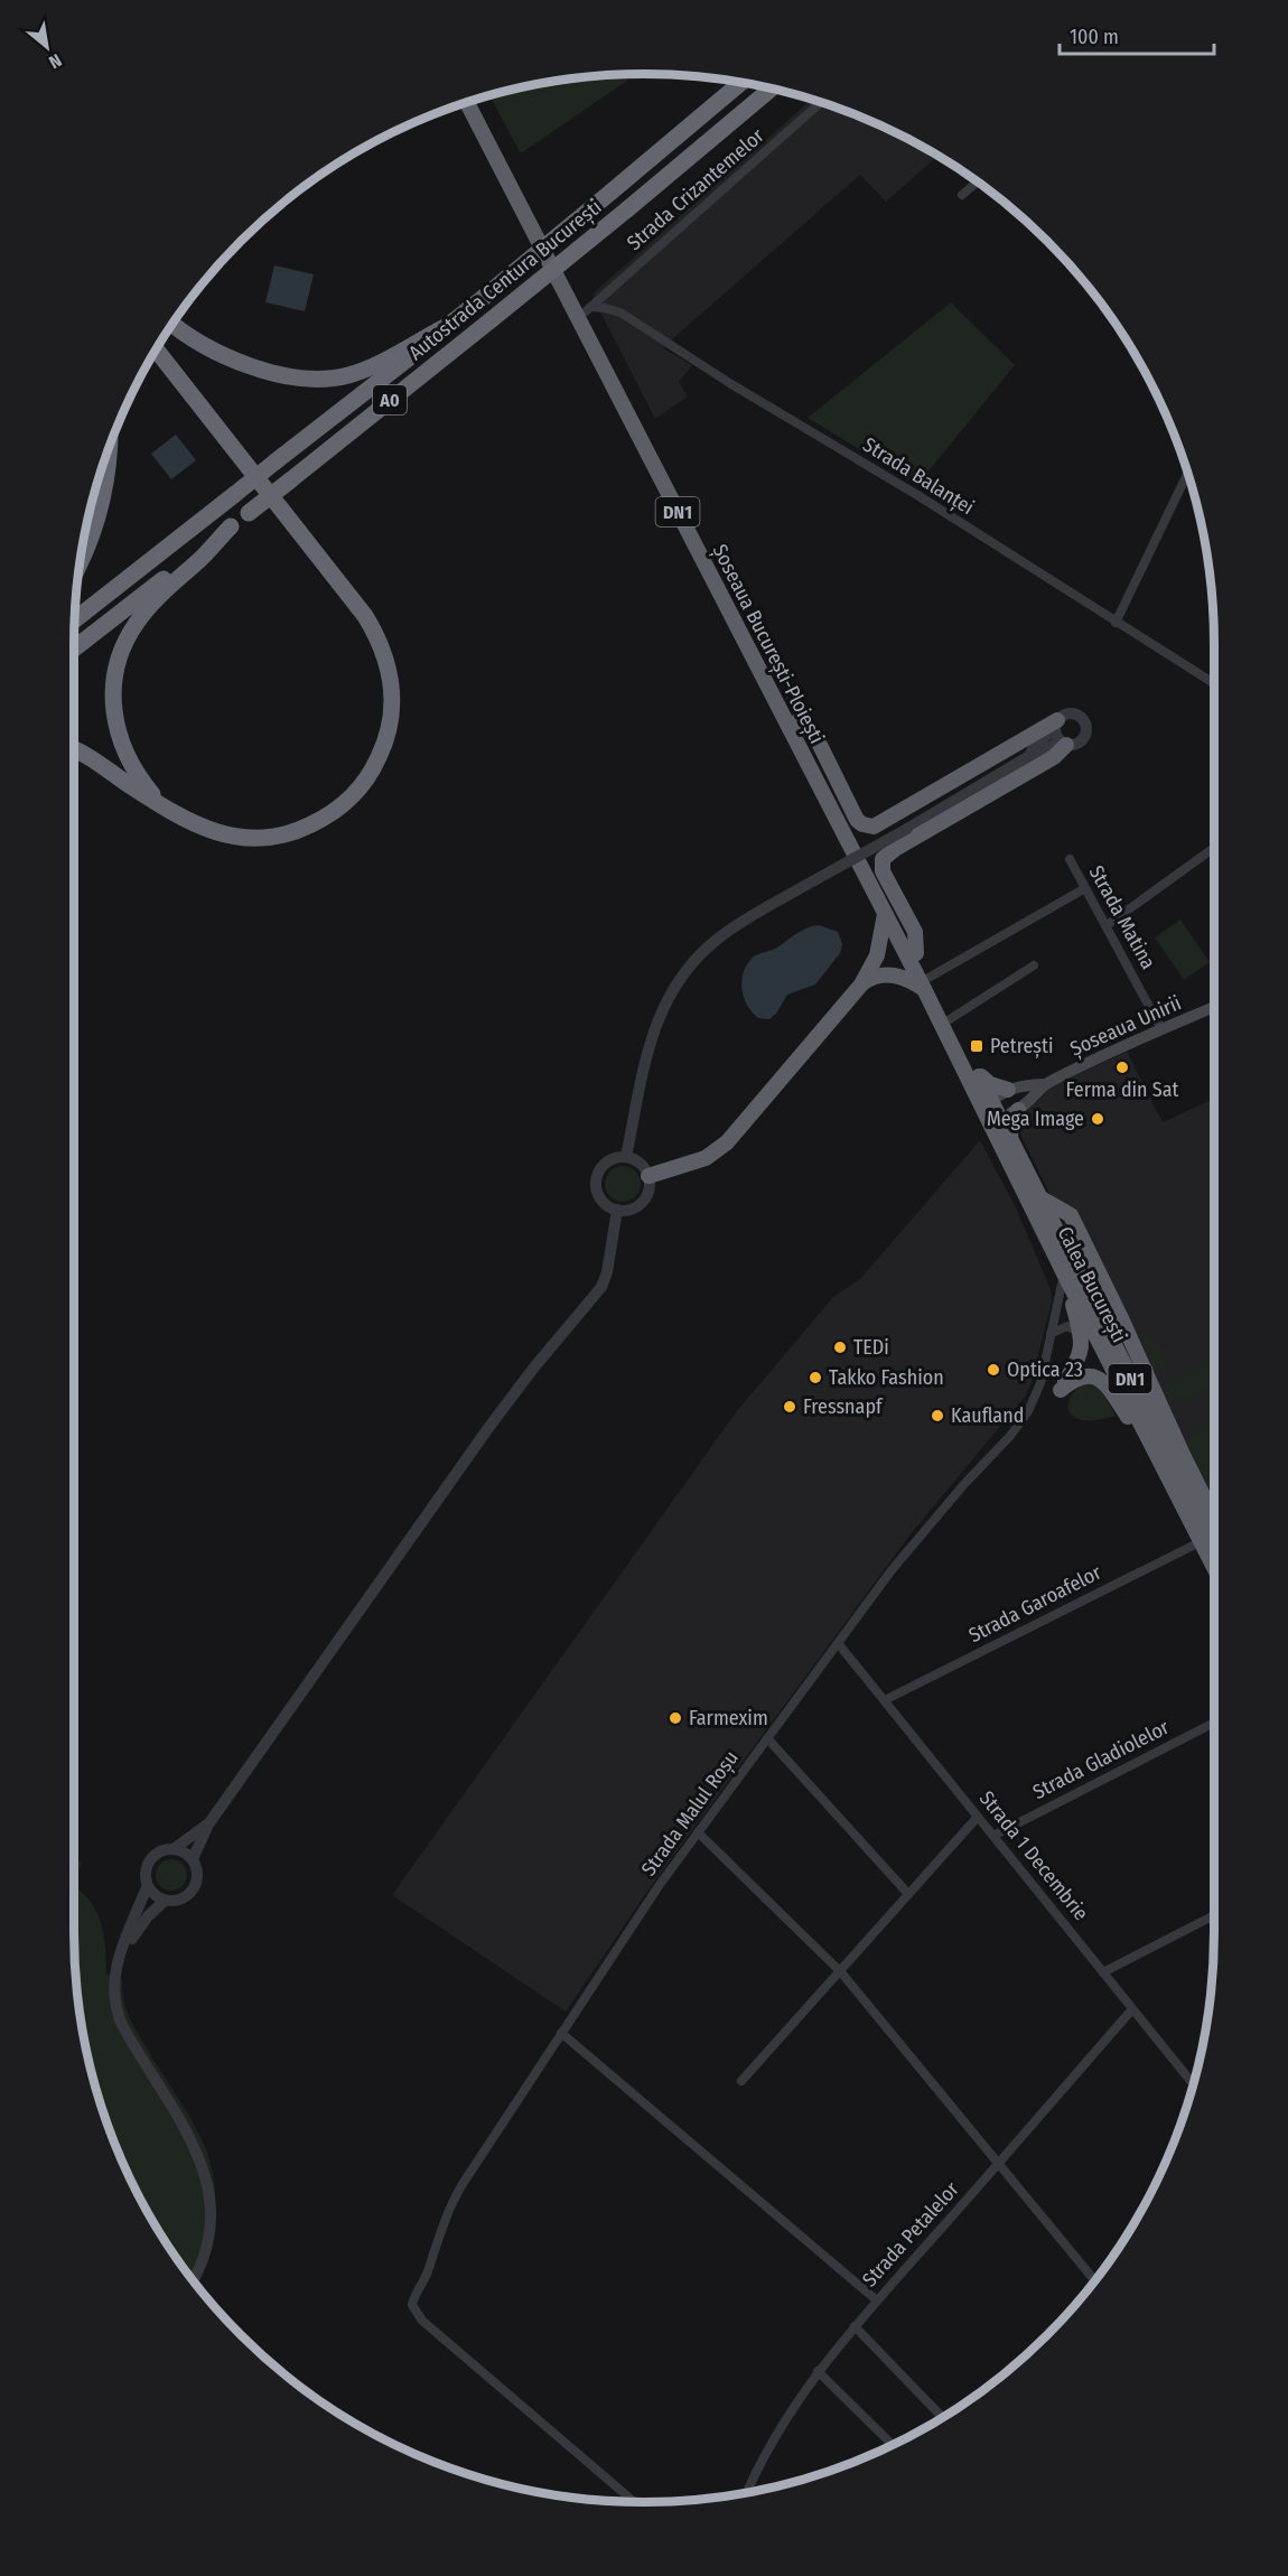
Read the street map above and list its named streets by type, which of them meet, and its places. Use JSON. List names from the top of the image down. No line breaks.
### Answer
{"streets":{"highway":["Autostrada Centura București","A0","DN1","Șoseaua București-Ploiești","Calea București"],"main road":["Șoseaua Unirii"],"street":["Strada Crizantemelor","Strada Balanței","Strada Matina","Strada Garoafelor","Strada Gladiolelor","Strada Malul Roșu","Strada 1 Decembrie","Strada Petalelor"]},"crossings":[["Strada Crizantemelor","Strada Balanței"],["Strada Crizantemelor","Șoseaua București-Ploiești"],["Strada Balanței","Șoseaua București-Ploiești"],["Șoseaua București-Ploiești","Calea București"],["Strada Matina","Șoseaua Unirii"],["Calea București","Strada Garoafelor"],["Calea București","Strada Malul Roșu"],["Strada Garoafelor","Strada 1 Decembrie"],["Strada Gladiolelor","Strada 1 Decembrie"],["Strada Malul Roșu","Strada 1 Decembrie"],["Strada 1 Decembrie","Strada Petalelor"]],"places":{"transit":["Petrești"],"other":["Ferma din Sat","Mega Image","TEDi","Optica 23","Takko Fashion","Fressnapf","Kaufland","Farmexim"]},"scale_bar":"100 m","north":"bottom right"}
